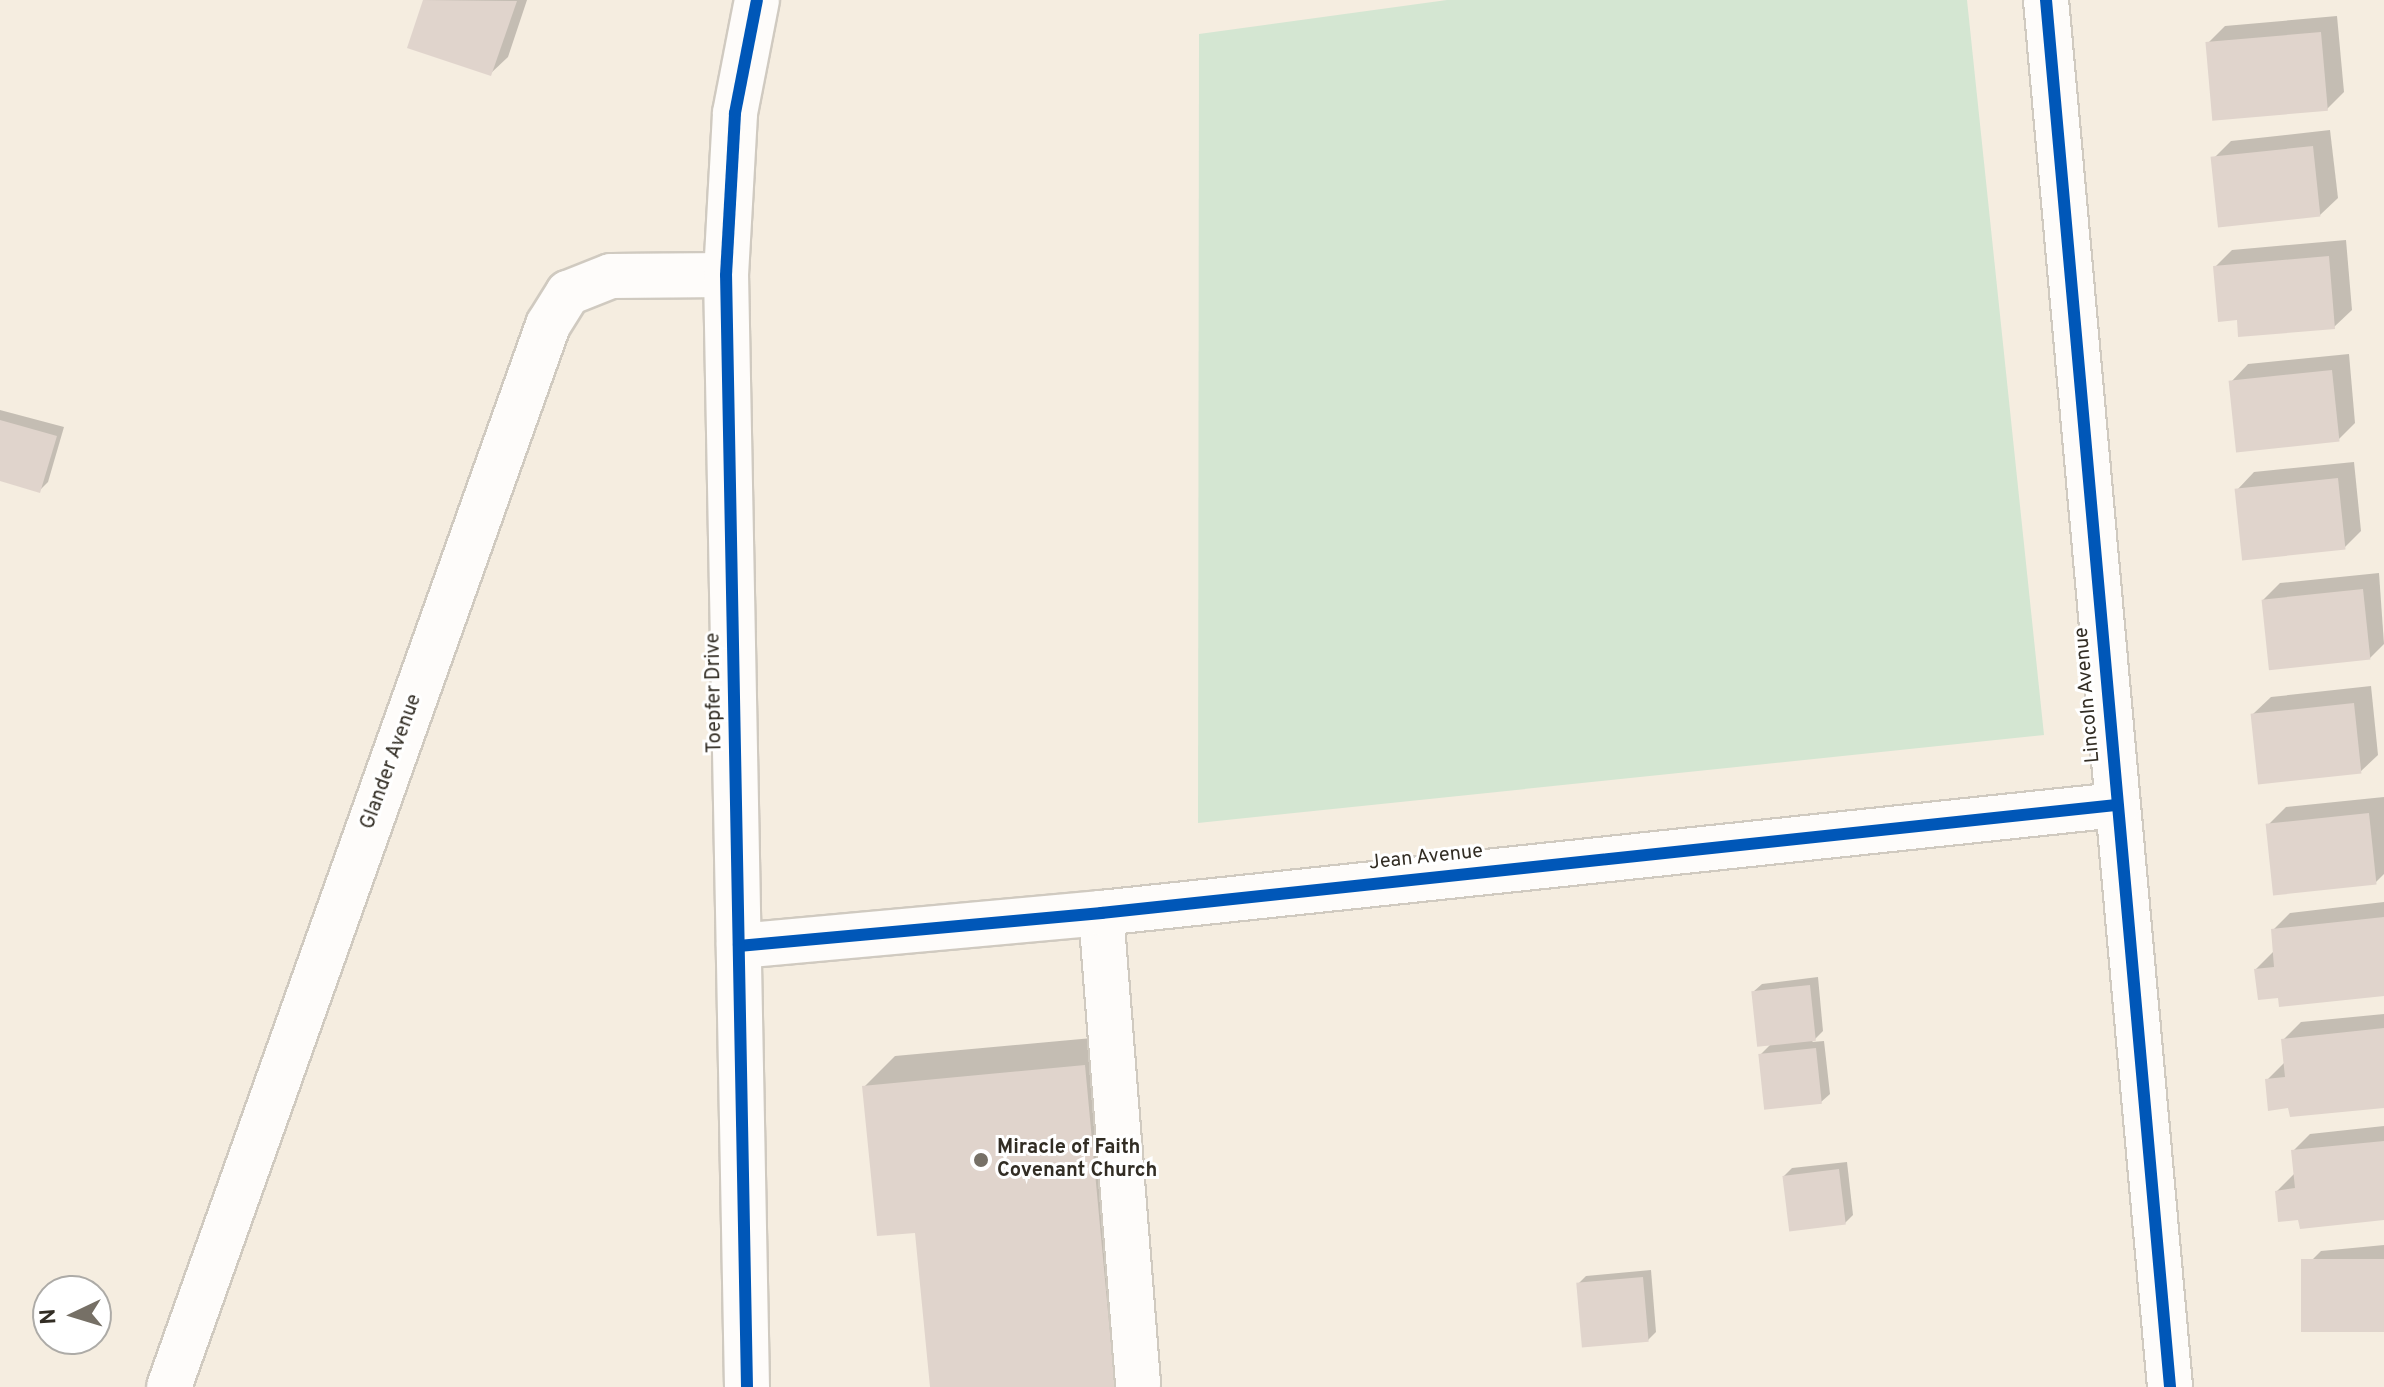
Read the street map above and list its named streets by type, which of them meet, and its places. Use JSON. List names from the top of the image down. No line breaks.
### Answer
{"streets":{"street":["Toepfer Drive","Lincoln Avenue","Glander Avenue","Jean Avenue"]},"crossings":[["Toepfer Drive","Glander Avenue"],["Toepfer Drive","Jean Avenue"],["Lincoln Avenue","Jean Avenue"]],"places":["Miracle of Faith Covenant Church"],"north":"left"}
